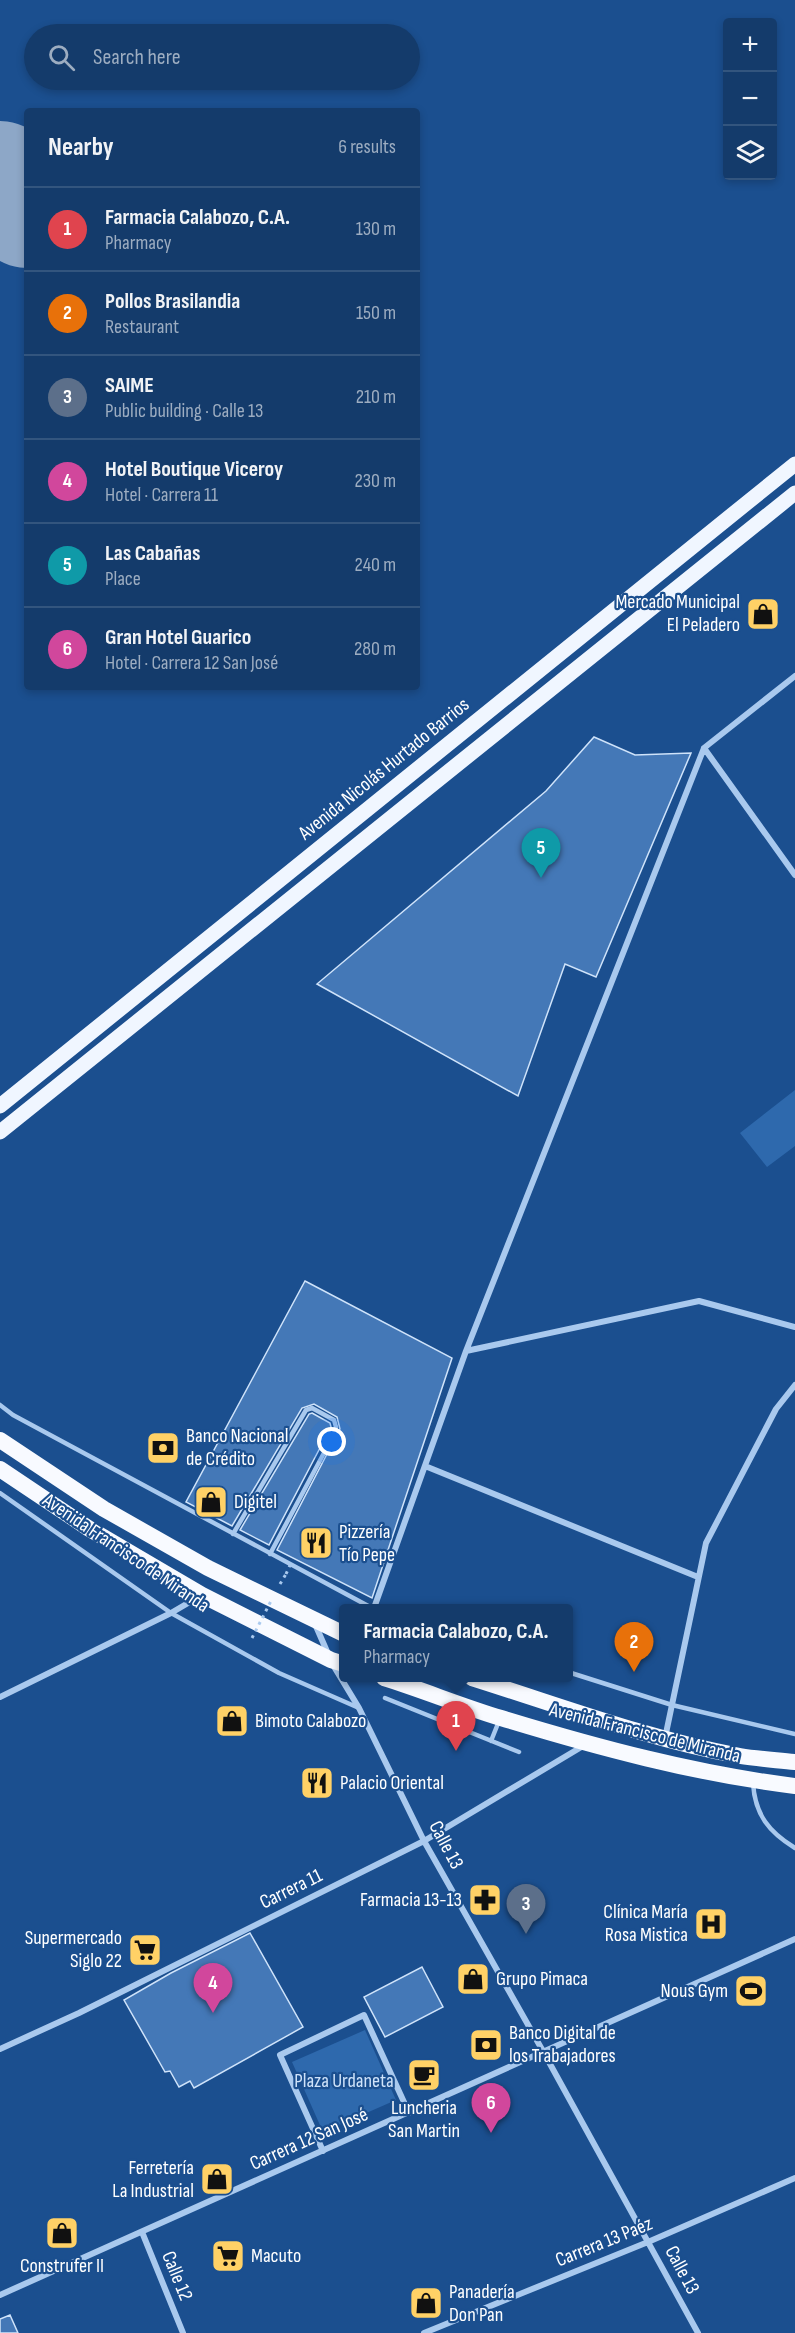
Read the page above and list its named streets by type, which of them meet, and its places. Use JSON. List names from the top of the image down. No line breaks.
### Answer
{"streets":{"highway":["Avenida Francisco de Miranda"],"main road":["Avenida Nicolás Hurtado Barrios"],"street":["Calle 13","Carrera 11","Carrera 12 San José","Carrera 13 Paéz","Calle 12"]},"crossings":[["Avenida Francisco de Miranda","Calle 13"],["Avenida Francisco de Miranda","Carrera 11"],["Calle 13","Carrera 11"],["Calle 13","Carrera 12 San José"],["Calle 13","Carrera 13 Paéz"],["Carrera 12 San José","Calle 12"]],"parks":["Plaza Urdaneta"],"places":{"shop":["Mercado Municipal El Peladero","Digitel","Bimoto Calabozo","Grupo Pimaca","Ferretería La Industrial","Construfer II","Panadería Don Pan"],"bank":["Banco Nacional de Crédito","Banco Digital de los Trabajadores"],"restaurant":["Pizzería Tío Pepe","Palacio Oriental"],"pharmacy":["Farmacia 13-13"],"hospital":["Clínica María Rosa Mistica"],"supermarket":["Supermercado Siglo 22","Macuto"],"sports":["Nous Gym"],"cafe":["Luncheria San Martin"]},"page":{"map_buttons":["+","−"],"search":"Search here","heading":["Nearby","6 results"],"list":[{"mark":"1","name":"Farmacia Calabozo, C.A.","note":"Pharmacy","value":"130 m"},{"mark":"2","name":"Pollos Brasilandia","note":"Restaurant","value":"150 m"},{"mark":"3","name":"SAIME","note":"Public building · Calle 13","value":"210 m"},{"mark":"4","name":"Hotel Boutique Viceroy","note":"Hotel · Carrera 11","value":"230 m"},{"mark":"5","name":"Las Cabañas","note":"Place","value":"240 m"},{"mark":"6","name":"Gran Hotel Guarico","note":"Hotel · Carrera 12 San José","value":"280 m"}],"pins":["5","2","1","3","4","6"],"popup":["Farmacia Calabozo, C.A.","Pharmacy"]}}
